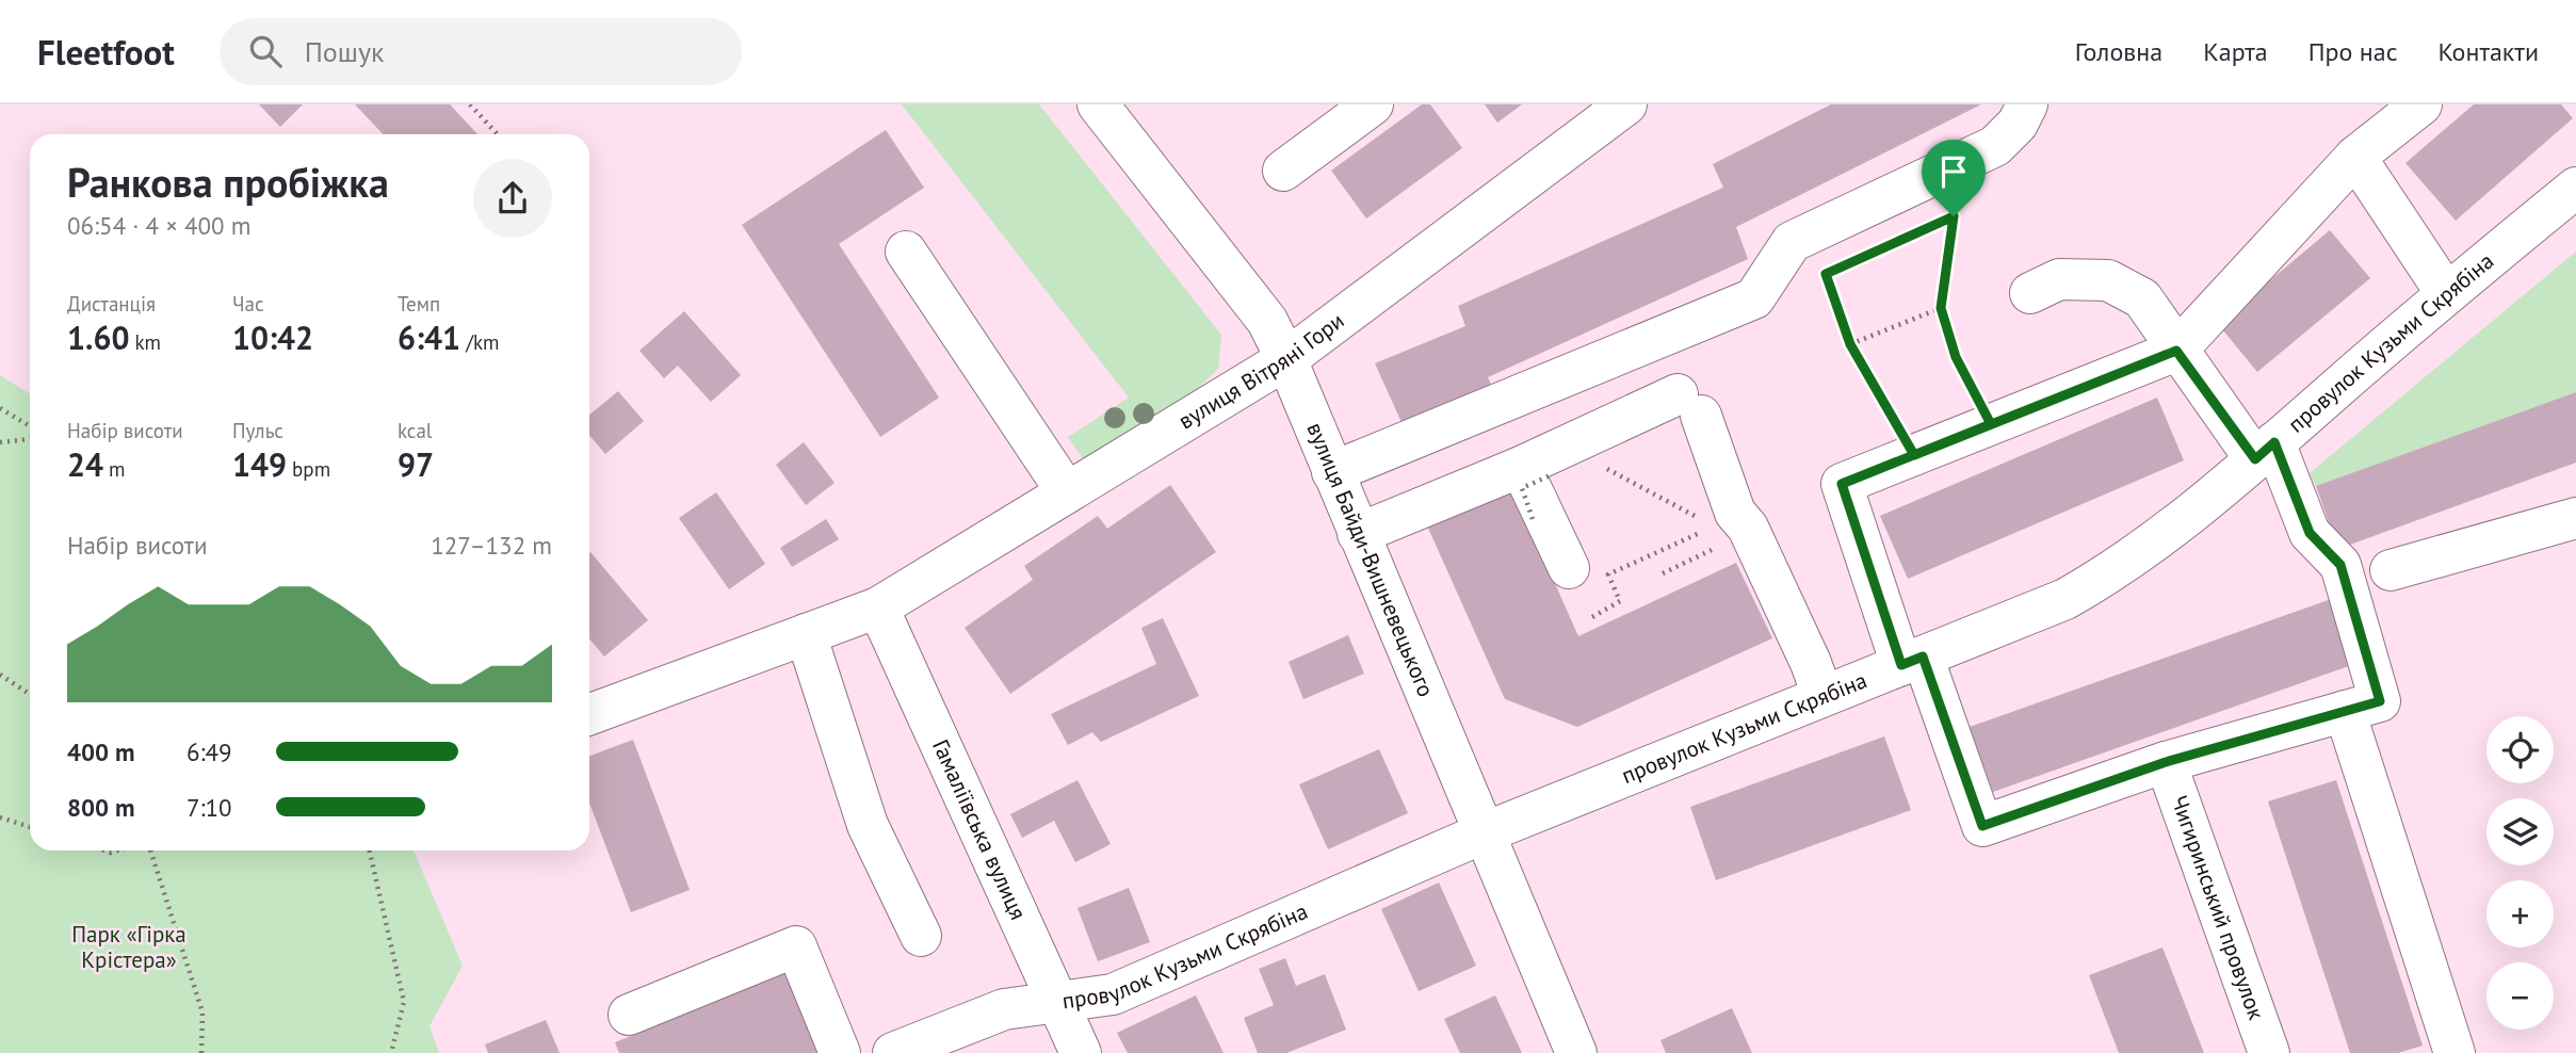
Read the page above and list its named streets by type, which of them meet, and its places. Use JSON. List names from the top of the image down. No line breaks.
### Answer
{"streets":{"street":["провулок Кузьми Скрябіна","вулиця Вітряні Гори","вулиця Байди-Вишневецького","Гамаліївська вулиця","Чигиринський провулок"]},"crossings":[["провулок Кузьми Скрябіна","вулиця Байди-Вишневецького"],["провулок Кузьми Скрябіна","Гамаліївська вулиця"],["вулиця Вітряні Гори","вулиця Байди-Вишневецького"],["вулиця Вітряні Гори","Гамаліївська вулиця"]],"parks":["Парк «Гірка Крістера»"],"page":{"header":"Fleetfoot","search":"Пошук","nav":["Головна","Карта","Про нас","Контакти"],"heading":["Ранкова пробіжка","06:54 · 4 × 400 m"],"stats":[["Дистанція","1.60 km"],["Час","10:42"],["Темп","6:41 /km"],["Набір висоти","24 m"],["Пульс","149 bpm"],["kcal","97"]],"chart":["Набір висоти","127–132 m"],"map_buttons":["+","−"],"list":[{"name":"400 m","note":"6:49"},{"name":"800 m","note":"7:10"}]}}
